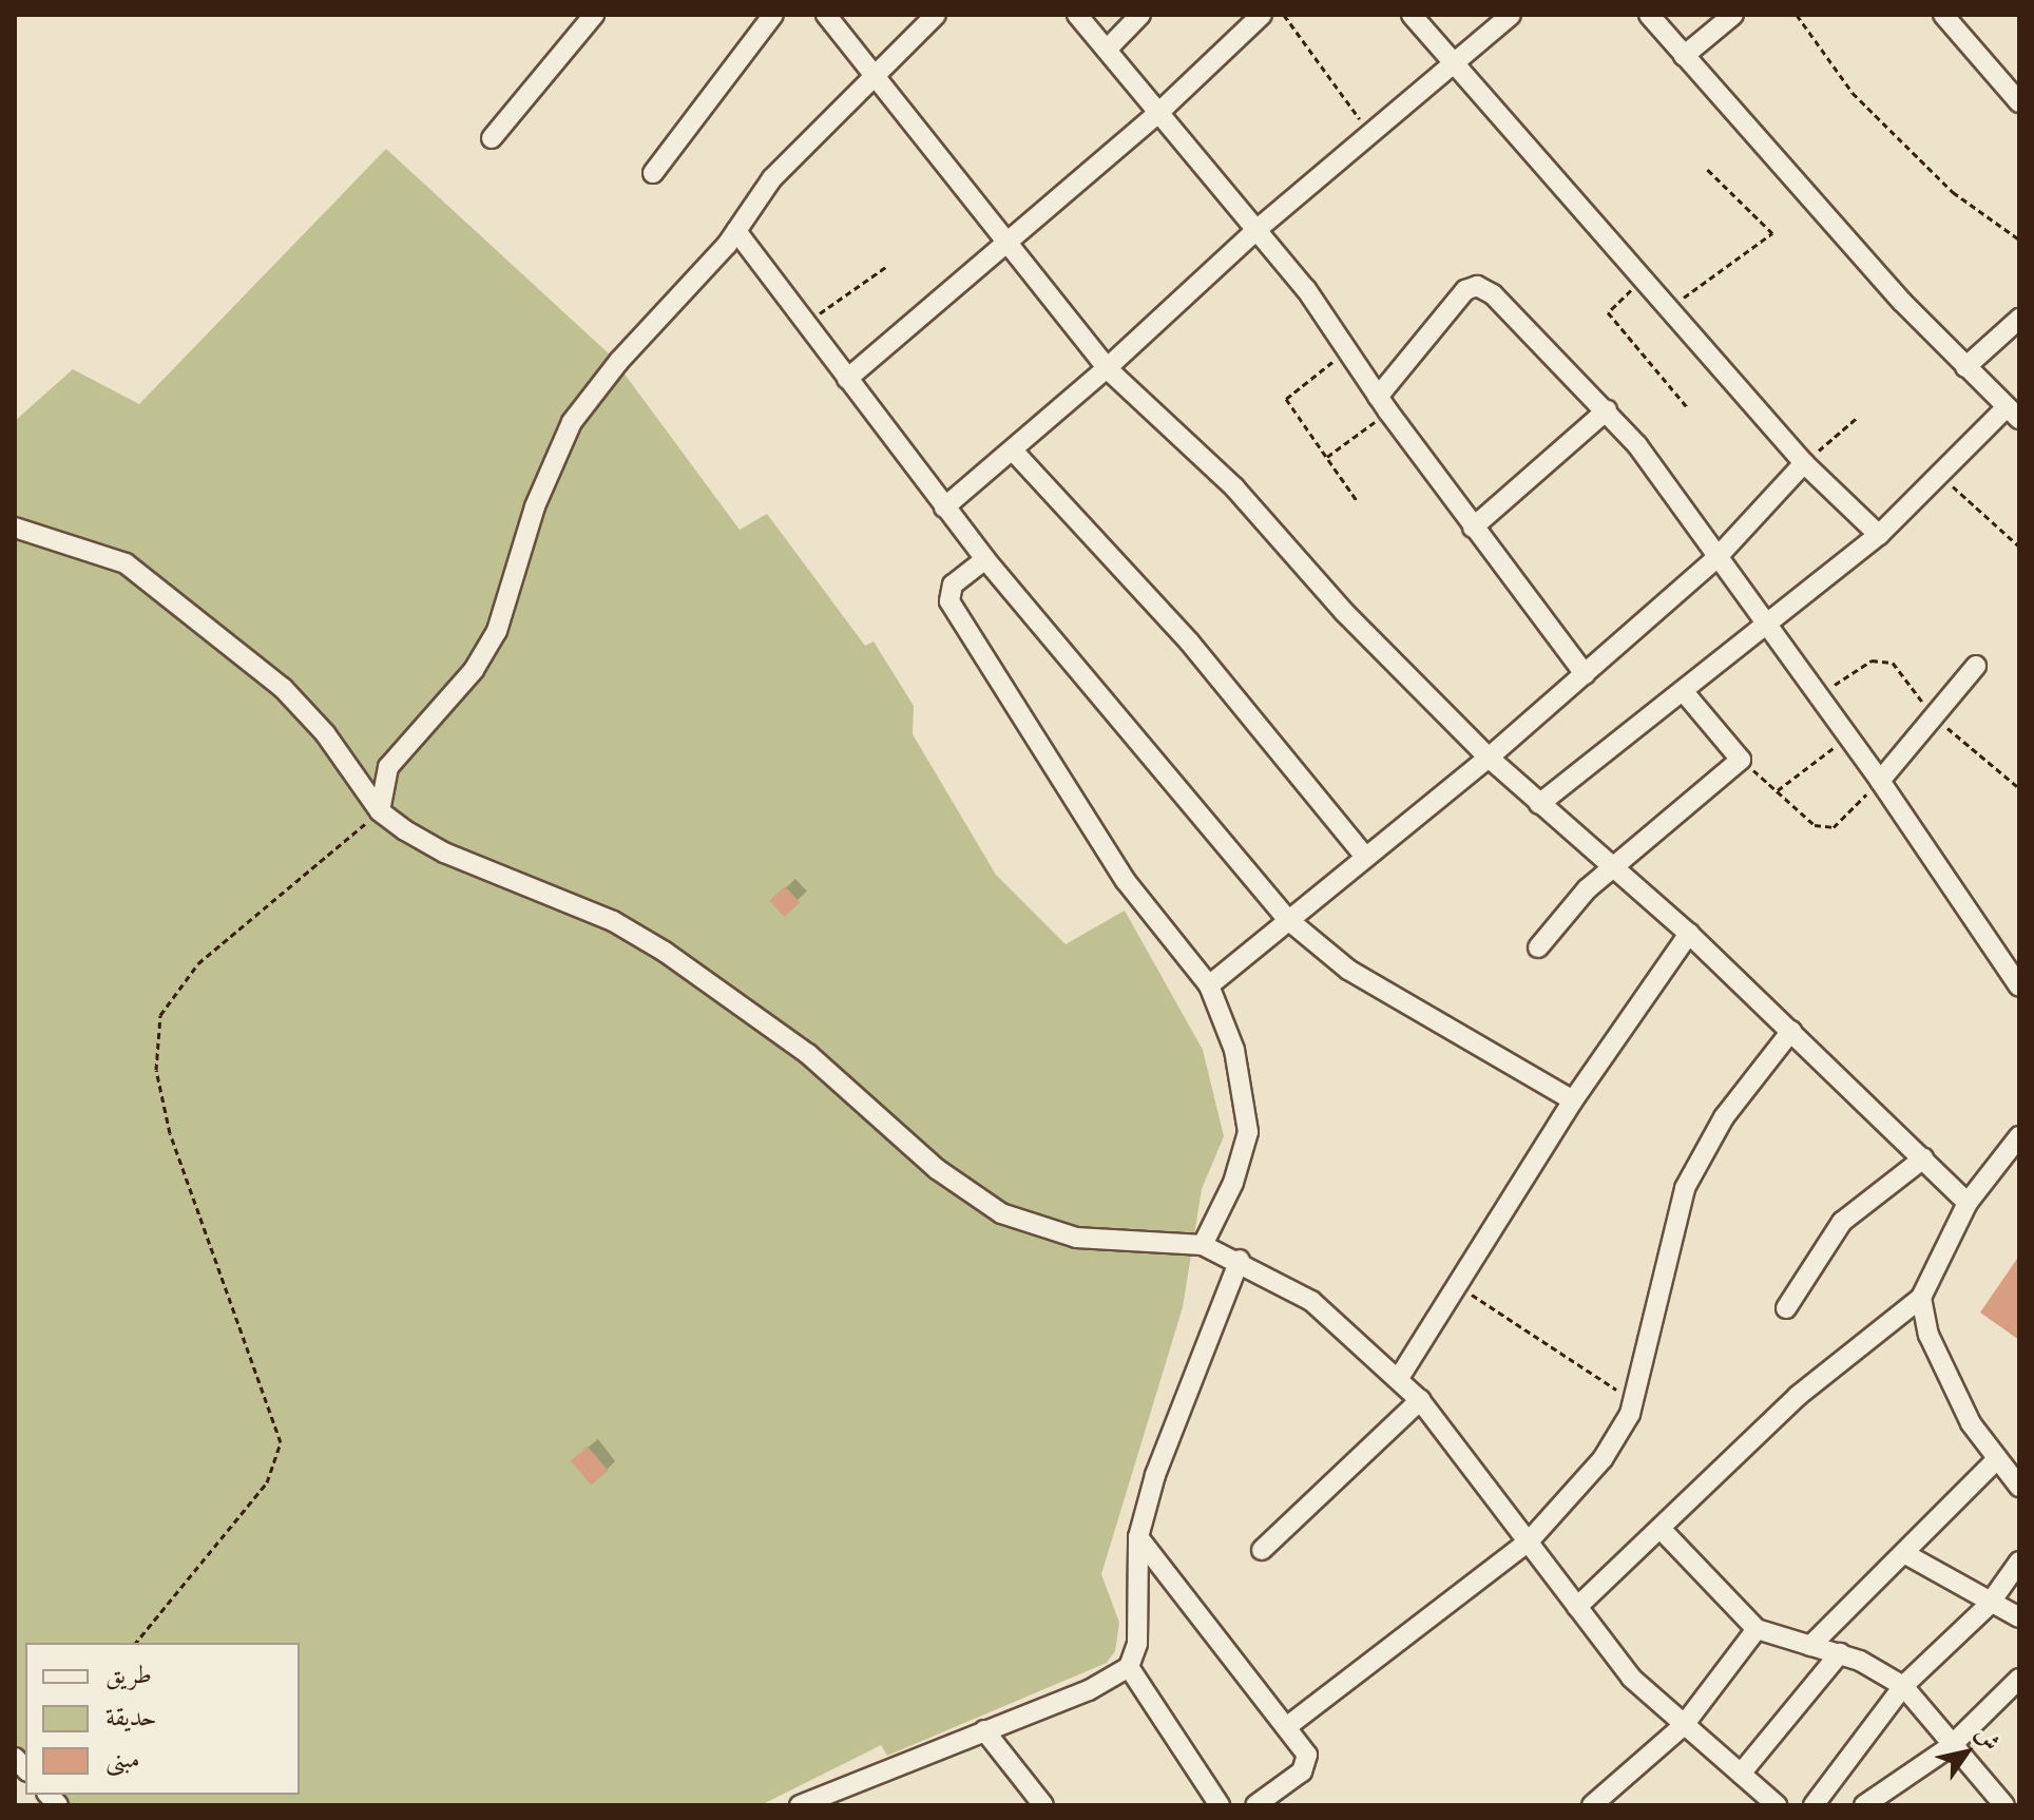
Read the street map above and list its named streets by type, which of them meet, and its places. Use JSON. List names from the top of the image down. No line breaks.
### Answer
{"legend":["طريق","حديقة","مبنى"],"north":"top right"}
